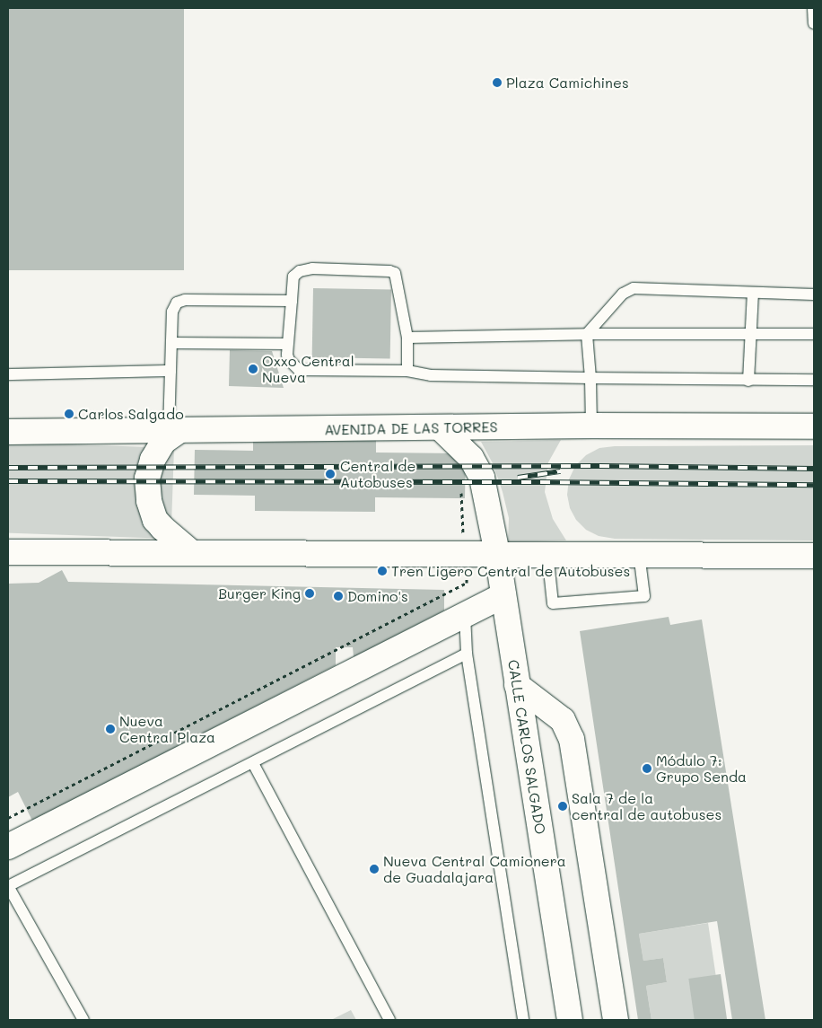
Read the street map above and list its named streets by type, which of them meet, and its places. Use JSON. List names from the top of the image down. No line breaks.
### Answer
{"streets":{"street":["AVENIDA DE LAS TORRES","CALLE CARLOS SALGADO"]},"crossings":[["AVENIDA DE LAS TORRES","CALLE CARLOS SALGADO"]],"places":["Plaza Camichines","Oxxo Central Nueva","Carlos Salgado","Central de Autobuses","Tren Ligero Central de Autobuses","Burger King","Domino's","Nueva Central Plaza","Módulo 7: Grupo Senda","Sala 7 de la central de autobuses","Nueva Central Camionera de Guadalajara"]}
